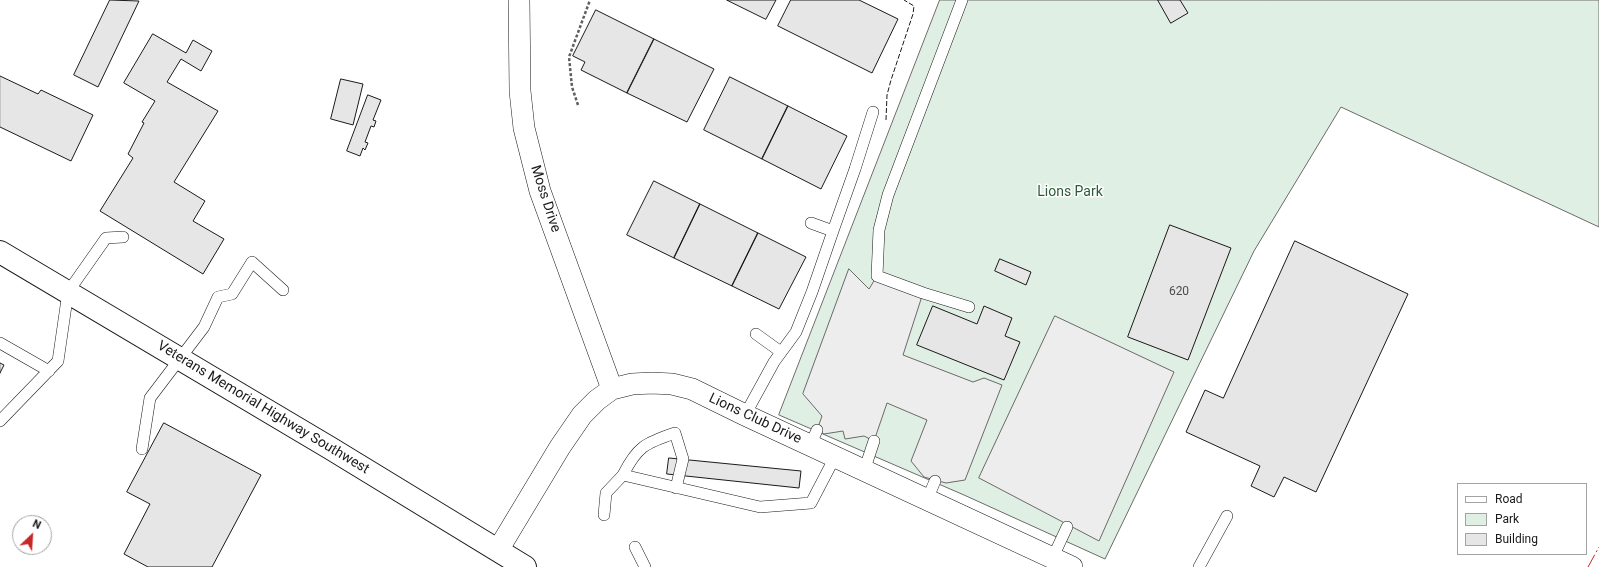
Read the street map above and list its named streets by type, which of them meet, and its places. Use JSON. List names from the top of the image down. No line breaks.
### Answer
{"streets":{"main road":["Veterans Memorial Highway Southwest"],"street":["Moss Drive","Lions Club Drive"]},"crossings":[["Moss Drive","Lions Club Drive"],["Veterans Memorial Highway Southwest","Lions Club Drive"]],"parks":["Lions Park"],"house_numbers":["620"],"legend":["Road","Park","Building"],"north":"top right"}
